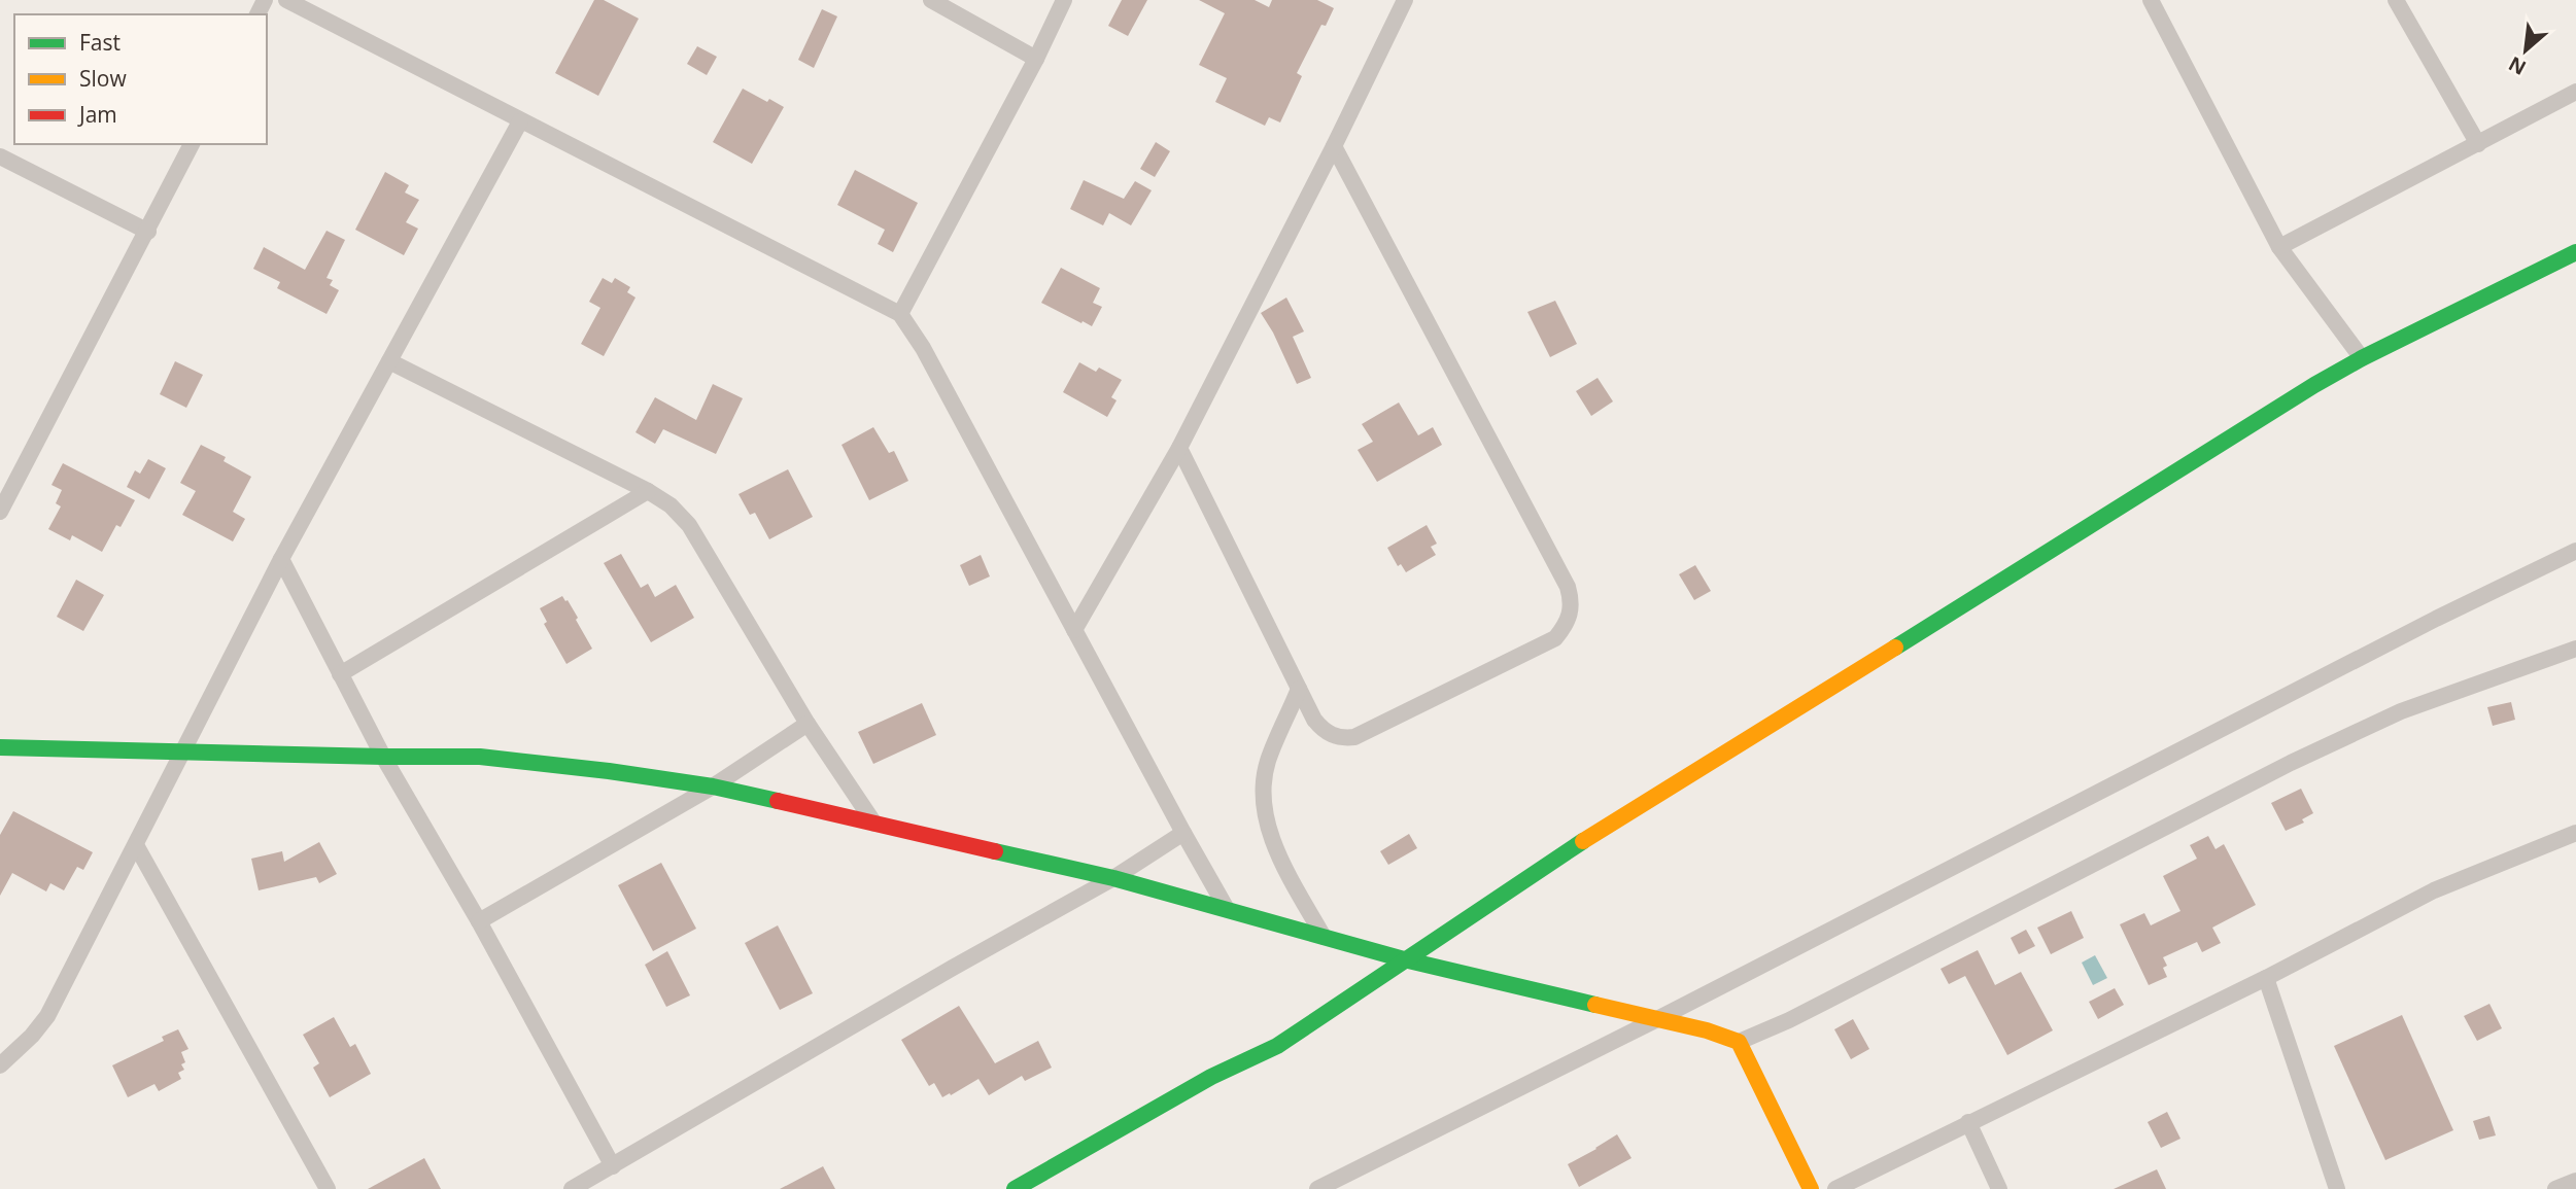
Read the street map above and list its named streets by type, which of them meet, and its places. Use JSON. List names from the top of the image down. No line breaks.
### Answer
{"legend":["Fast","Slow","Jam"],"north":"bottom left"}
